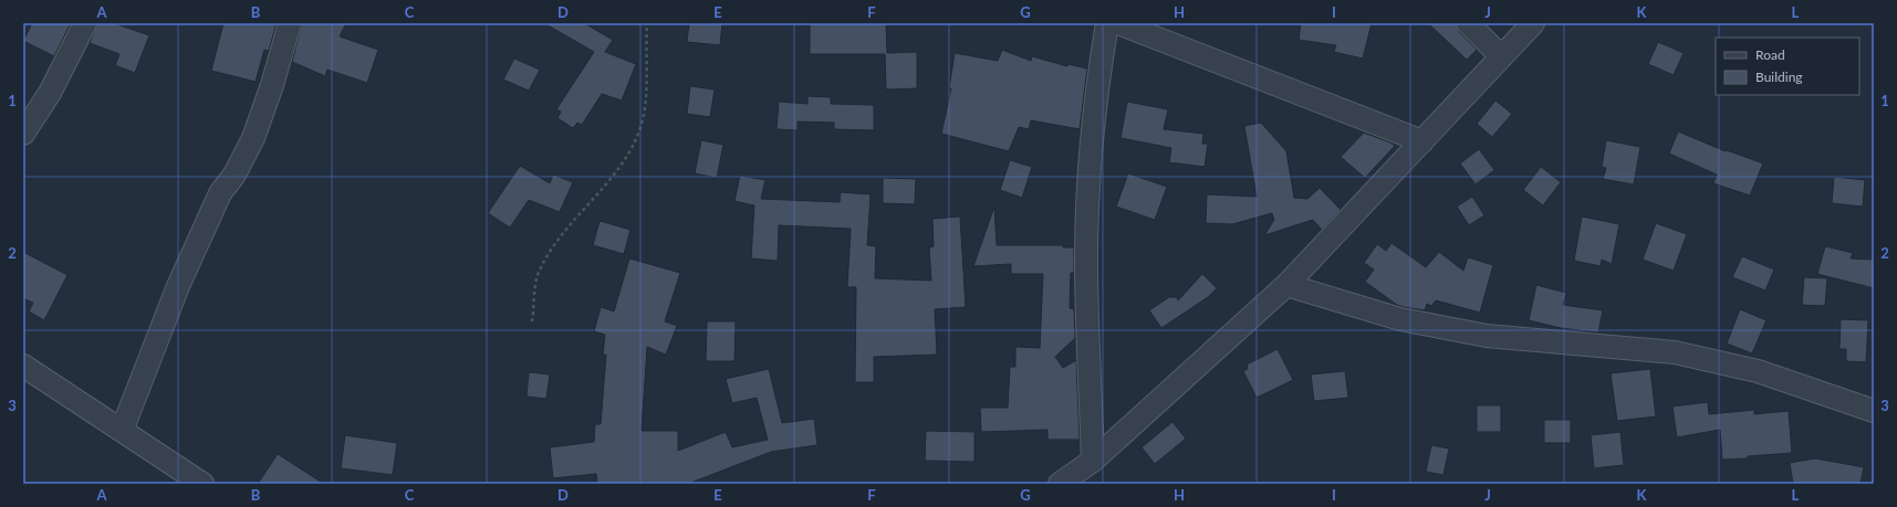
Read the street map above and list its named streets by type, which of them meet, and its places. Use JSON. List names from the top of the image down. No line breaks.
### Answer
{"legend":["Road","Building"],"grid":{"columns":["A","B","C","D","E","F","G","H","I","J","K","L"],"rows":["1","2","3"]}}
